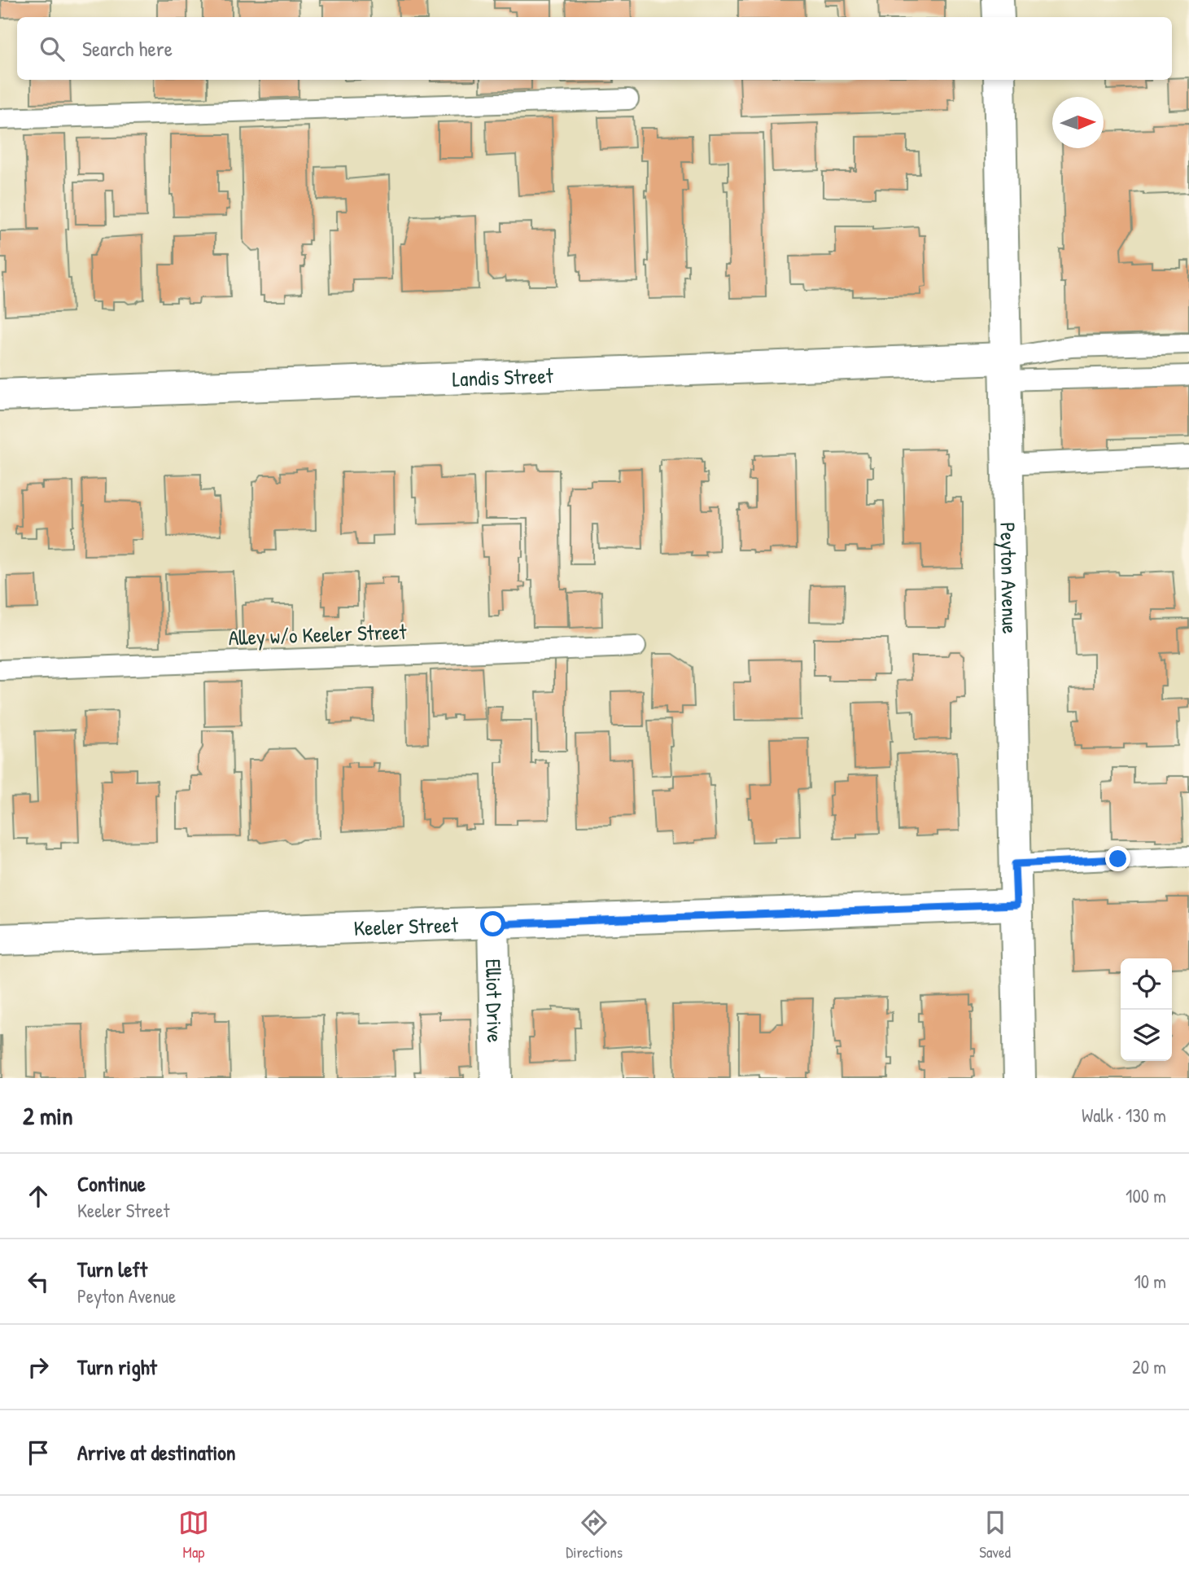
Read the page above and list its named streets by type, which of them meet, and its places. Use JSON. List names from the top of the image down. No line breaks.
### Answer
{"streets":{"street":["Landis Street","Peyton Avenue","Keeler Street","Elliot Drive"],"lane":["Alley w/o Keeler Street"]},"crossings":[["Landis Street","Peyton Avenue"],["Peyton Avenue","Keeler Street"],["Keeler Street","Elliot Drive"]],"north":"right","page":{"search":"Search here","heading":["2 min","Walk · 130 m"],"list":[["Continue","Keeler Street","100 m"],["Turn left","Peyton Avenue","10 m"],["Turn right","20 m"],"Arrive at destination"],"nav":["Map","Directions","Saved"]}}
